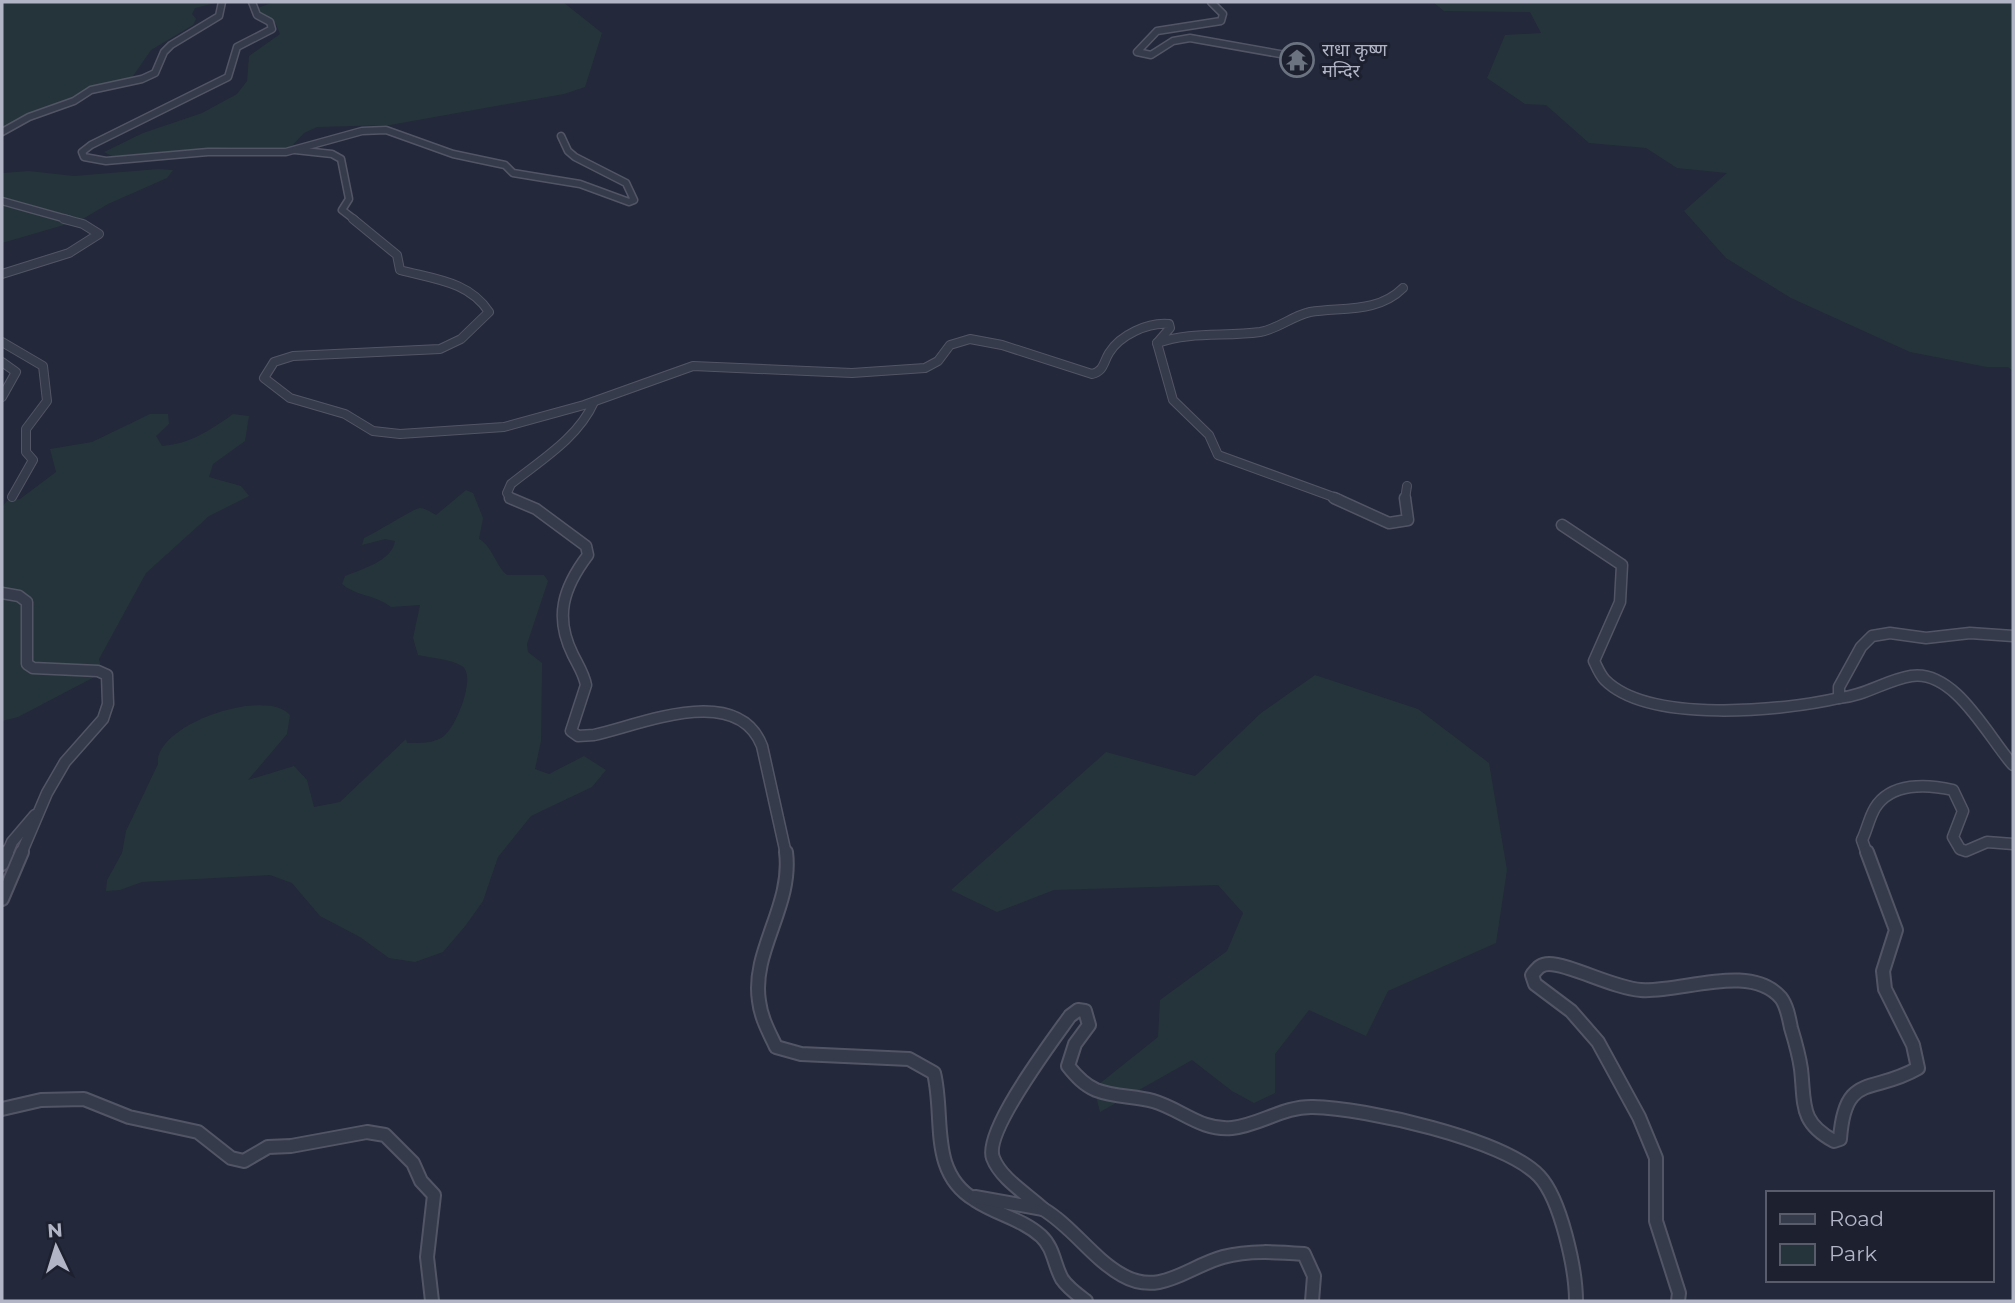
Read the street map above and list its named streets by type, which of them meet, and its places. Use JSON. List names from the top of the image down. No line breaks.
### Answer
{"places":{"temple":["राधा कृष्ण मन्दिर"]},"legend":["Road","Park"],"north":"top"}
